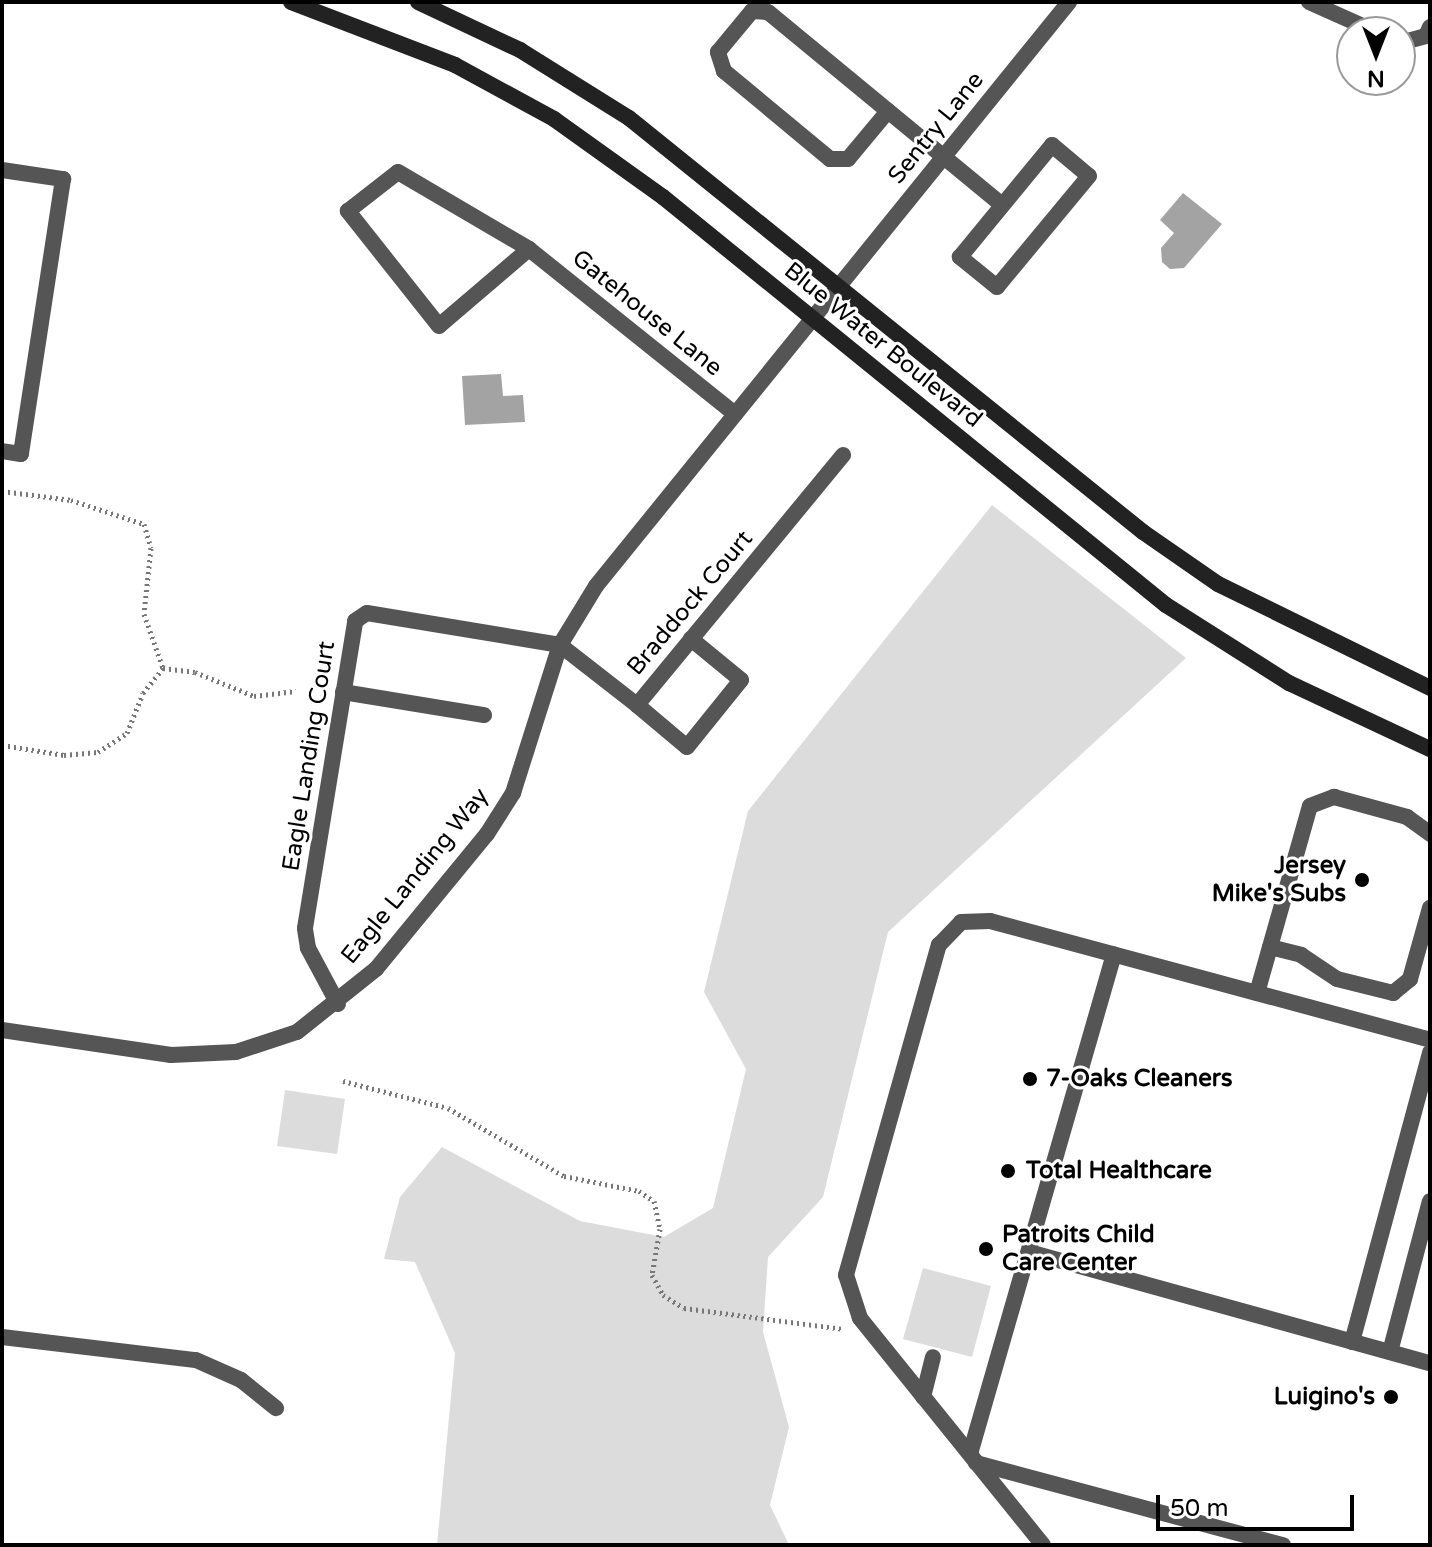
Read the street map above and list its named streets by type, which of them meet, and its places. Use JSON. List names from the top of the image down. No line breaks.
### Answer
{"streets":{"street":["Sentry Lane","Gatehouse Lane","Blue Water Boulevard","Braddock Court","Eagle Landing Court","Eagle Landing Way"]},"crossings":[["Sentry Lane","Blue Water Boulevard"],["Sentry Lane","Eagle Landing Way"],["Gatehouse Lane","Eagle Landing Way"],["Blue Water Boulevard","Eagle Landing Way"],["Braddock Court","Eagle Landing Court"],["Braddock Court","Eagle Landing Way"],["Eagle Landing Court","Eagle Landing Way"]],"places":["Jersey Mike's Subs","7-Oaks Cleaners","Total Healthcare","Patroits Child Care Center","Luigino's"],"scale_bar":"50 m","north":"bottom"}
